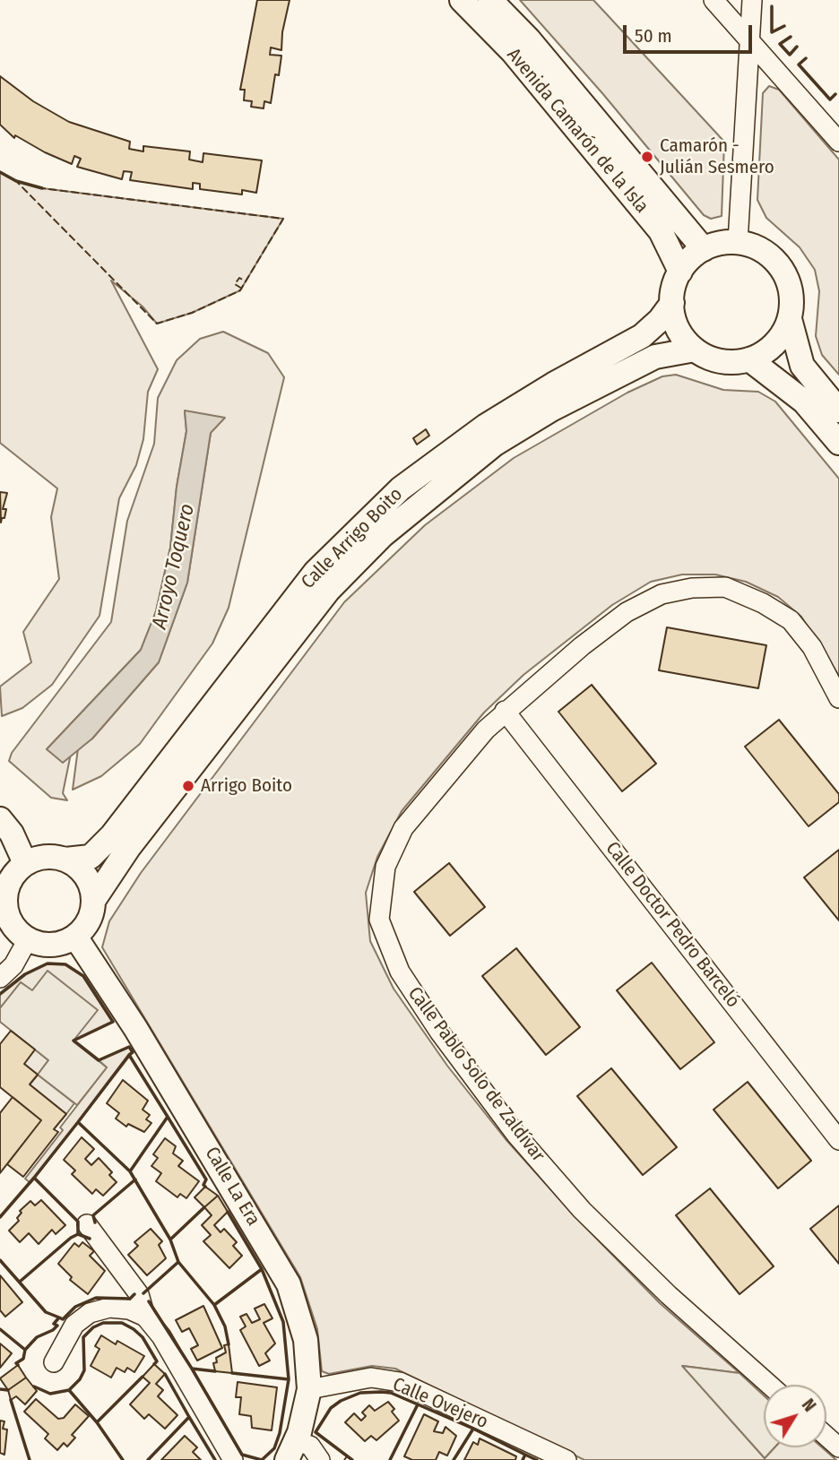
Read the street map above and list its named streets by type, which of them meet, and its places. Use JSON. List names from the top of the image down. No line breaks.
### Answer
{"streets":{"main road":["Avenida Camarón de la Isla","Calle Arrigo Boito","Calle La Era"],"street":["Calle Doctor Pedro Barceló","Calle Pablo Solo de Zaldívar","Calle Ovejero"]},"crossings":[["Avenida Camarón de la Isla","Calle Arrigo Boito"],["Calle Arrigo Boito","Calle La Era"],["Calle Doctor Pedro Barceló","Calle Pablo Solo de Zaldívar"],["Calle La Era","Calle Ovejero"]],"water":["Arroyo Toquero"],"places":["Camarón - Julián Sesmero","Arrigo Boito"],"scale_bar":"50 m","north":"top right"}
